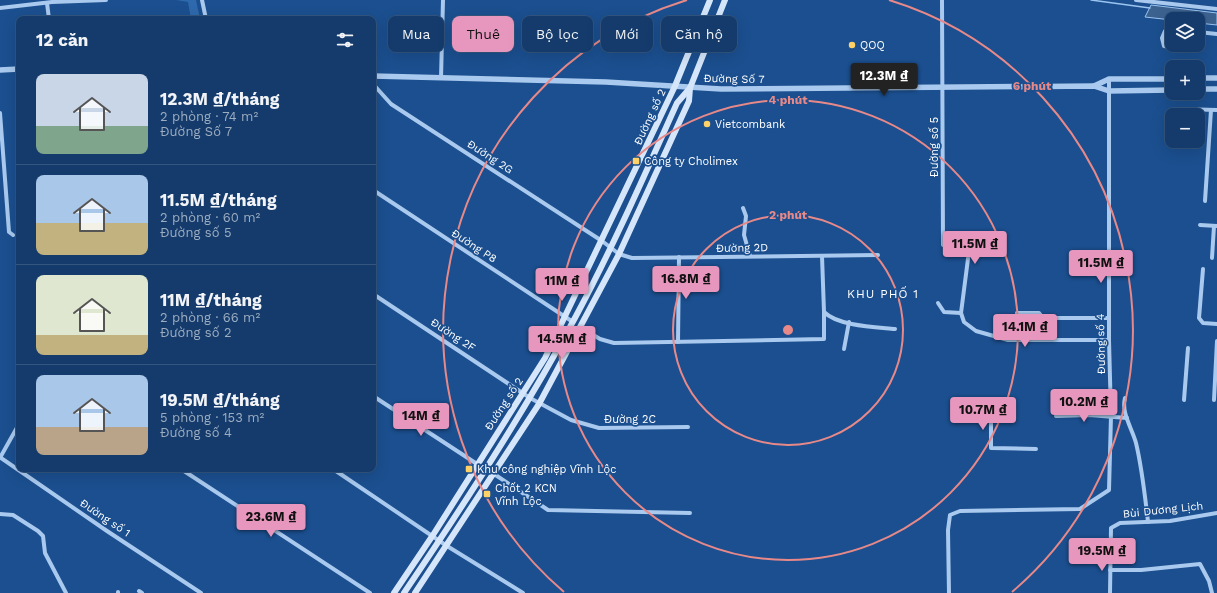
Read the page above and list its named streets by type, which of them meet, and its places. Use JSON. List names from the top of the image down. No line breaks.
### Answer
{"streets":{"main road":["Đường số 2"],"street":["Đường Số 7","Đường số 5","Đường 2G","Đường P8","Đường 2D","Đường 2F","Đường số 4","Đường 2C","Bùi Dương Lịch","Đường số 1"]},"crossings":[["Đường Số 7","Đường số 2"],["Đường Số 7","Đường số 5"],["Đường Số 7","Đường số 4"],["Đường số 2","Đường 2G"],["Đường số 2","Đường P8"],["Đường số 2","Đường 2D"],["Đường số 2","Đường 2F"],["Đường số 2","Đường 2C"],["Đường 2G","Đường 2D"],["Đường 2F","Đường 2C"]],"districts":["KHU PHỐ 1"],"places":{"other":["QOQ","Vietcombank"],"transit":["Công ty Cholimex","Khu công nghiệp Vĩnh Lộc","Chốt 2 KCN Vĩnh Lộc"]},"page":{"map_buttons":["+","−"],"chip":["Mua","Thuê","Bộ lọc","Mới","Căn hộ"],"heading":"12 căn","price":["12.3M ₫","11.5M ₫","11.5M ₫","16.8M ₫","11M ₫","14.1M ₫","14.5M ₫","10.2M ₫","10.7M ₫","14M ₫","23.6M ₫","19.5M ₫"],"list":[{"name":"12.3M ₫/tháng","note":"2 phòng · 74 m² · Đường Số 7"},{"name":"11.5M ₫/tháng","note":"2 phòng · 60 m² · Đường số 5"},{"name":"11M ₫/tháng","note":"2 phòng · 66 m² · Đường số 2"},{"name":"19.5M ₫/tháng","note":"5 phòng · 153 m² · Đường số 4"}]},"rings":["6 phút","4 phút","2 phút"]}
